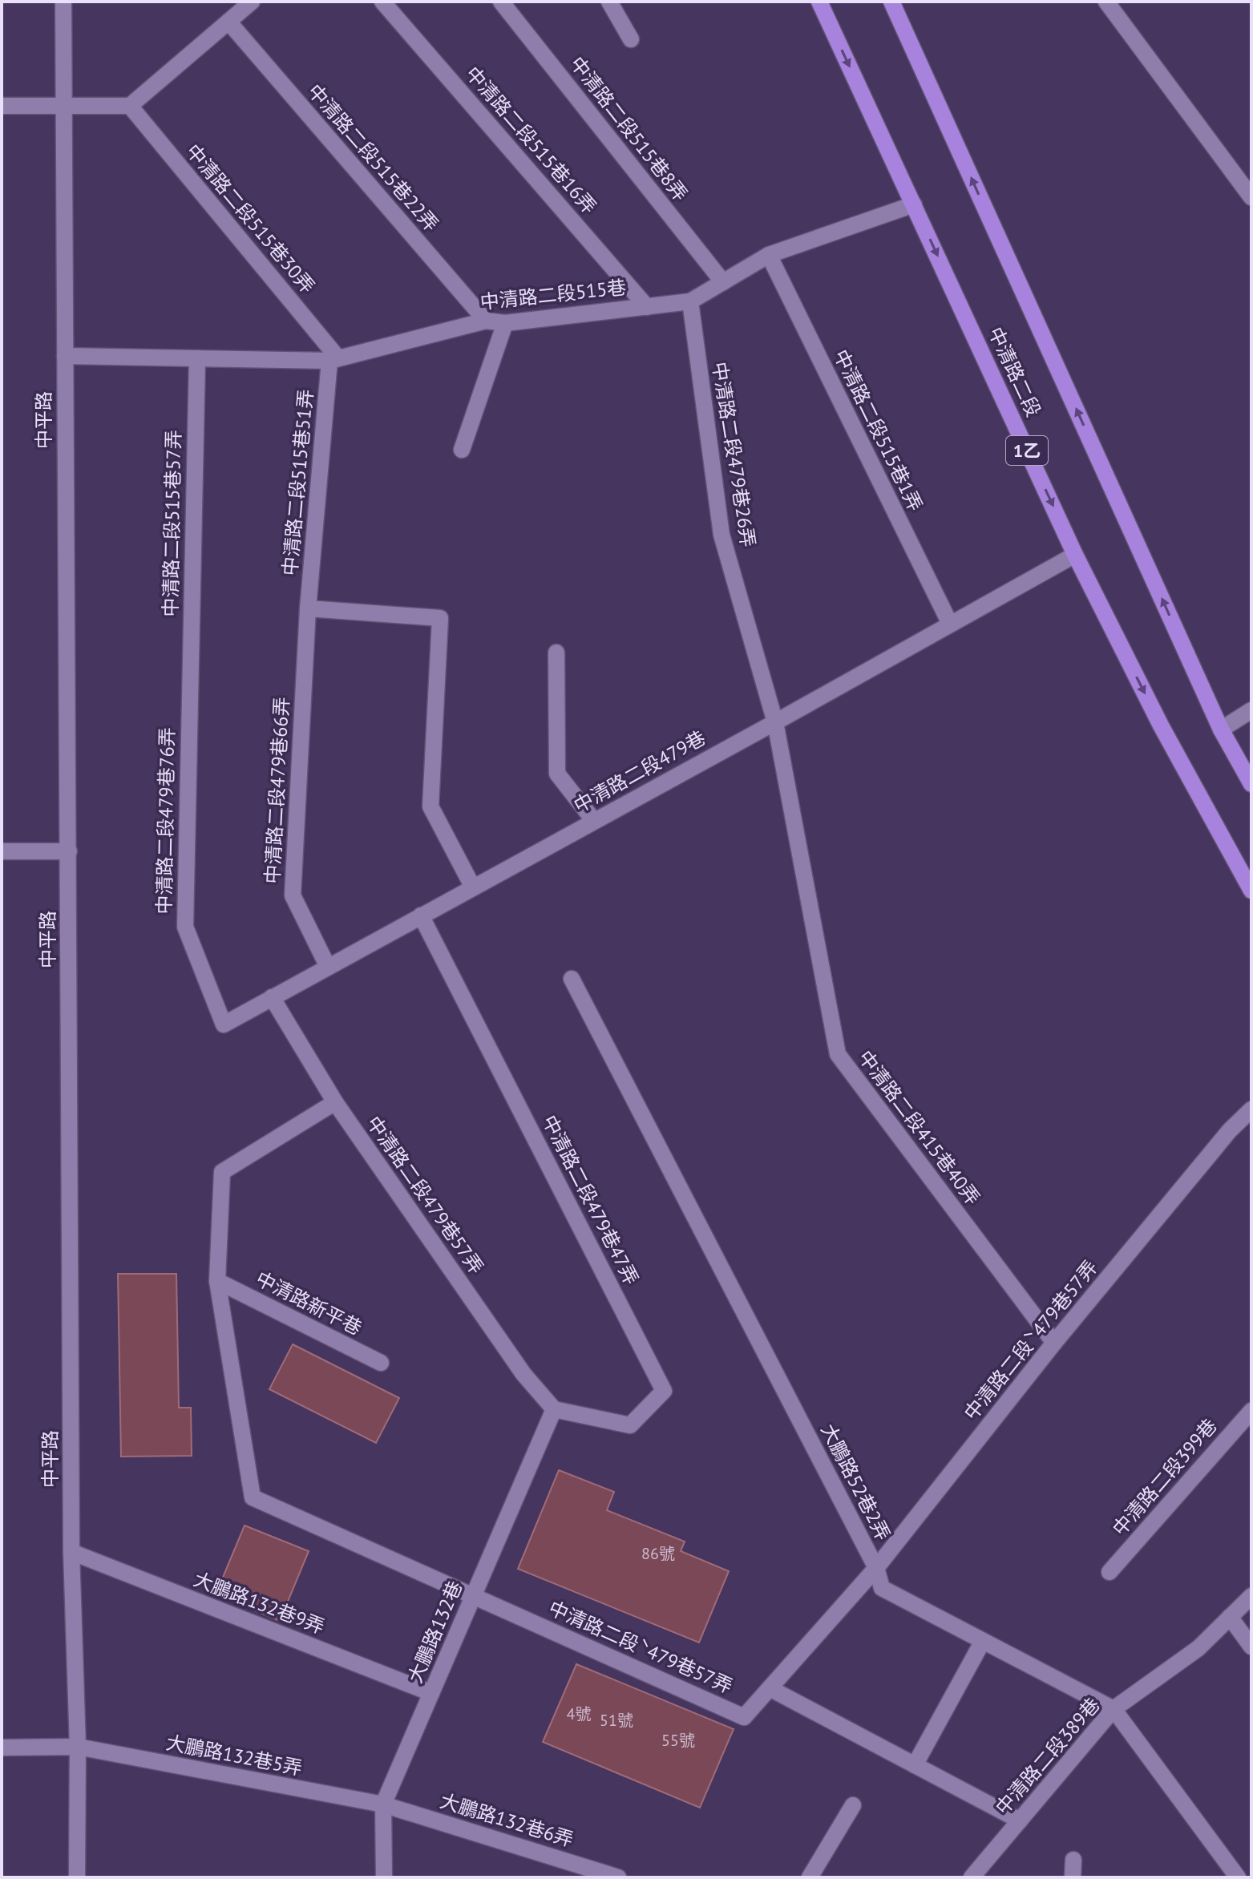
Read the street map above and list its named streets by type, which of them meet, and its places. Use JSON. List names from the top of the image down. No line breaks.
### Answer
{"streets":{"main road":["中清路二段","1乙"],"street":["中清路二段515巷8弄","中清路二段515巷16弄","中清路二段515巷22弄","中清路二段515巷30弄","中清路二段515巷","中平路","中清路二段515巷1弄","中清路二段479巷26弄","中清路二段515巷51弄","中清路二段515巷57弄","中清路二段479巷","中清路二段479巷66弄","中清路二段479巷76弄","中清路二段415巷40弄","中清路二段479巷57弄","中清路二段479巷47弄","中清路新平巷","中清路二段ˋ479巷57弄","中清路二段399巷","大鵬路52巷2弄","大鵬路132巷9弄","大鵬路132巷","大鵬路132巷5弄","中清路二段389巷","大鵬路132巷6弄"]},"crossings":[["中清路二段515巷8弄","中清路二段515巷"],["中清路二段515巷16弄","中清路二段515巷"],["中清路二段515巷22弄","中清路二段515巷"],["中清路二段515巷30弄","中清路二段515巷"],["中清路二段515巷30弄","中清路二段515巷51弄"],["中清路二段515巷","中清路二段"],["中清路二段515巷","中平路"],["中清路二段515巷","中清路二段515巷1弄"],["中清路二段515巷","中清路二段479巷26弄"],["中清路二段515巷","中清路二段515巷51弄"],["中清路二段515巷","中清路二段515巷57弄"],["中清路二段","中清路二段479巷"],["中平路","大鵬路132巷9弄"],["中平路","大鵬路132巷5弄"],["中清路二段515巷1弄","中清路二段479巷"],["中清路二段479巷26弄","中清路二段479巷"],["中清路二段479巷26弄","中清路二段415巷40弄"],["中清路二段515巷51弄","中清路二段479巷66弄"],["中清路二段515巷57弄","中清路二段479巷76弄"],["中清路二段479巷","中清路二段479巷66弄"],["中清路二段479巷","中清路二段479巷76弄"],["中清路二段479巷","中清路二段415巷40弄"],["中清路二段479巷","中清路二段479巷57弄"],["中清路二段479巷","中清路二段479巷47弄"],["中清路二段415巷40弄","中清路二段ˋ479巷57弄"],["中清路二段479巷57弄","中清路二段479巷47弄"],["中清路二段479巷57弄","中清路二段ˋ479巷57弄"],["中清路二段479巷57弄","大鵬路132巷"],["中清路二段479巷47弄","大鵬路132巷"],["中清路新平巷","中清路二段ˋ479巷57弄"],["中清路二段ˋ479巷57弄","大鵬路52巷2弄"],["中清路二段ˋ479巷57弄","大鵬路132巷"],["大鵬路52巷2弄","中清路二段389巷"],["大鵬路132巷9弄","大鵬路132巷"],["大鵬路132巷","大鵬路132巷5弄"],["大鵬路132巷","大鵬路132巷6弄"],["大鵬路132巷5弄","大鵬路132巷6弄"]],"house_numbers":["86號","4號","51號","55號"]}
